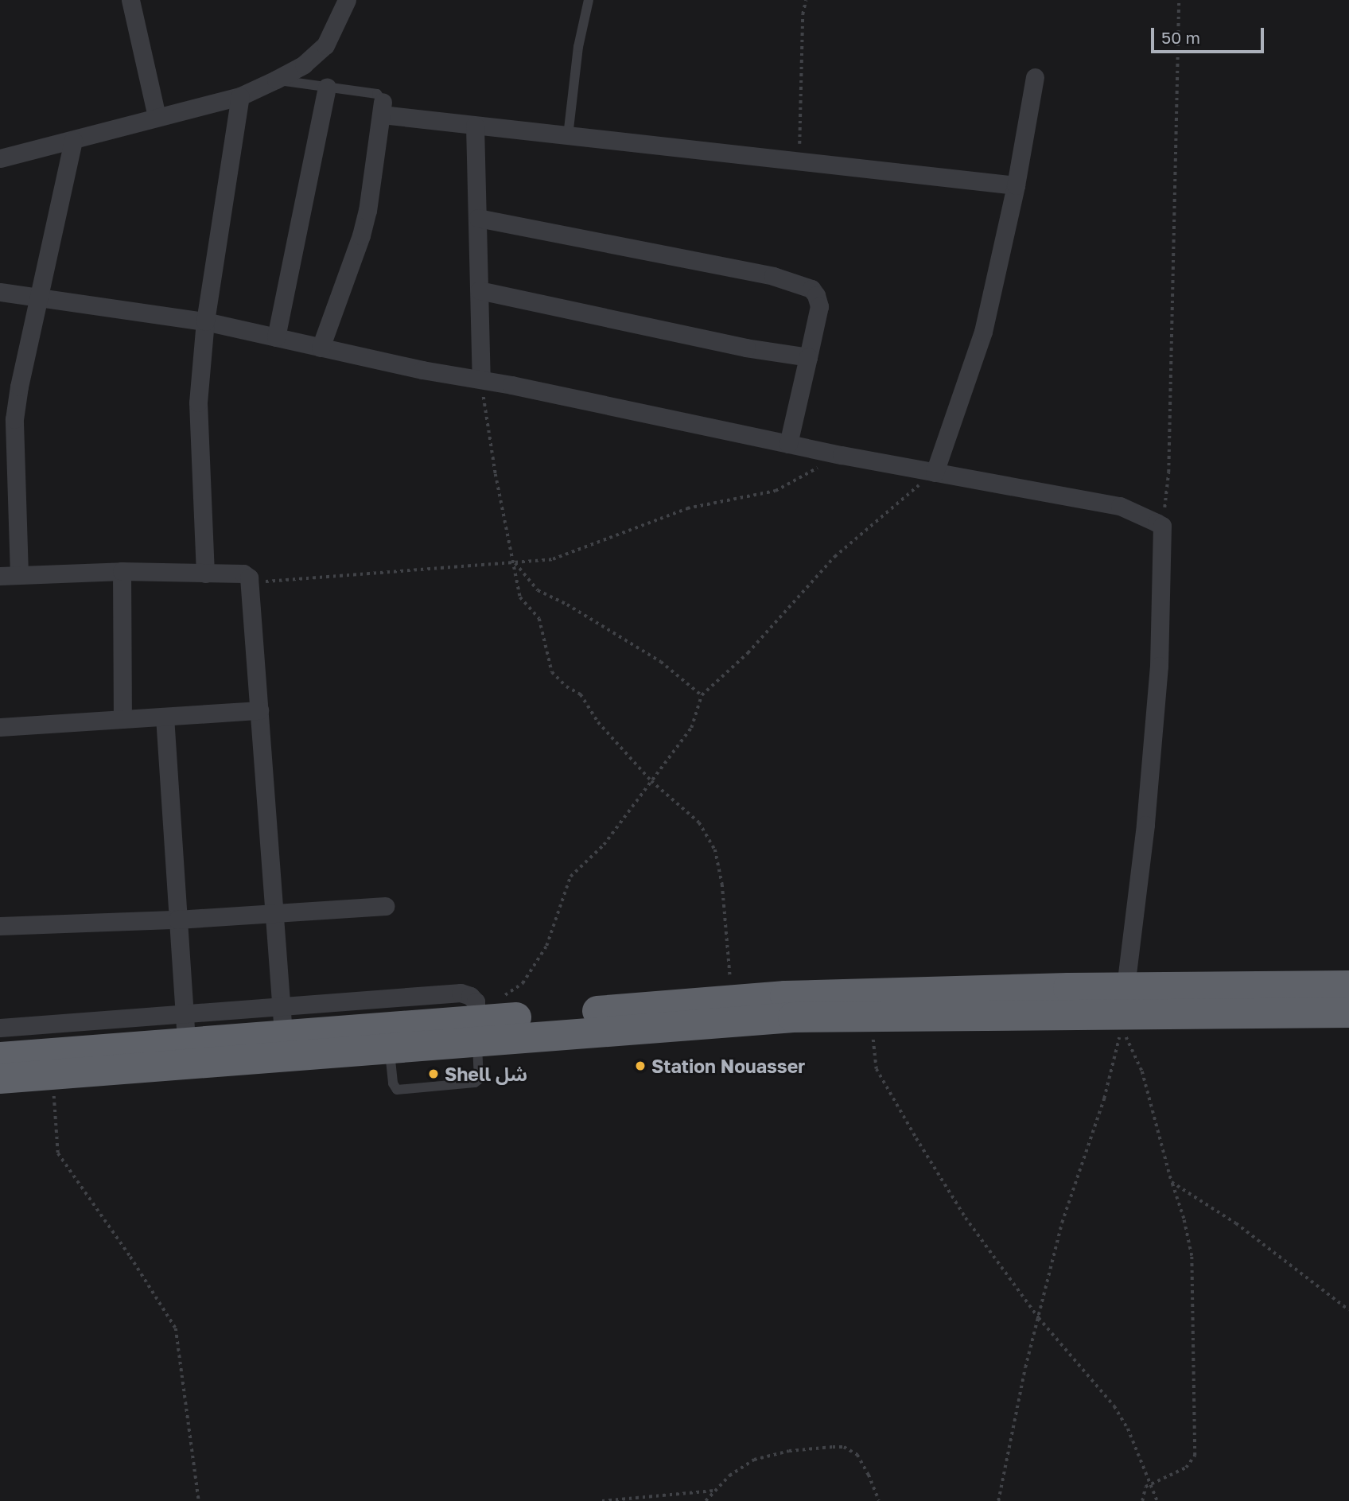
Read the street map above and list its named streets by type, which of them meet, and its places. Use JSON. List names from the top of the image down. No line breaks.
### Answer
{"places":["Station Nouasser","Shell شل"],"scale_bar":"50 m"}
